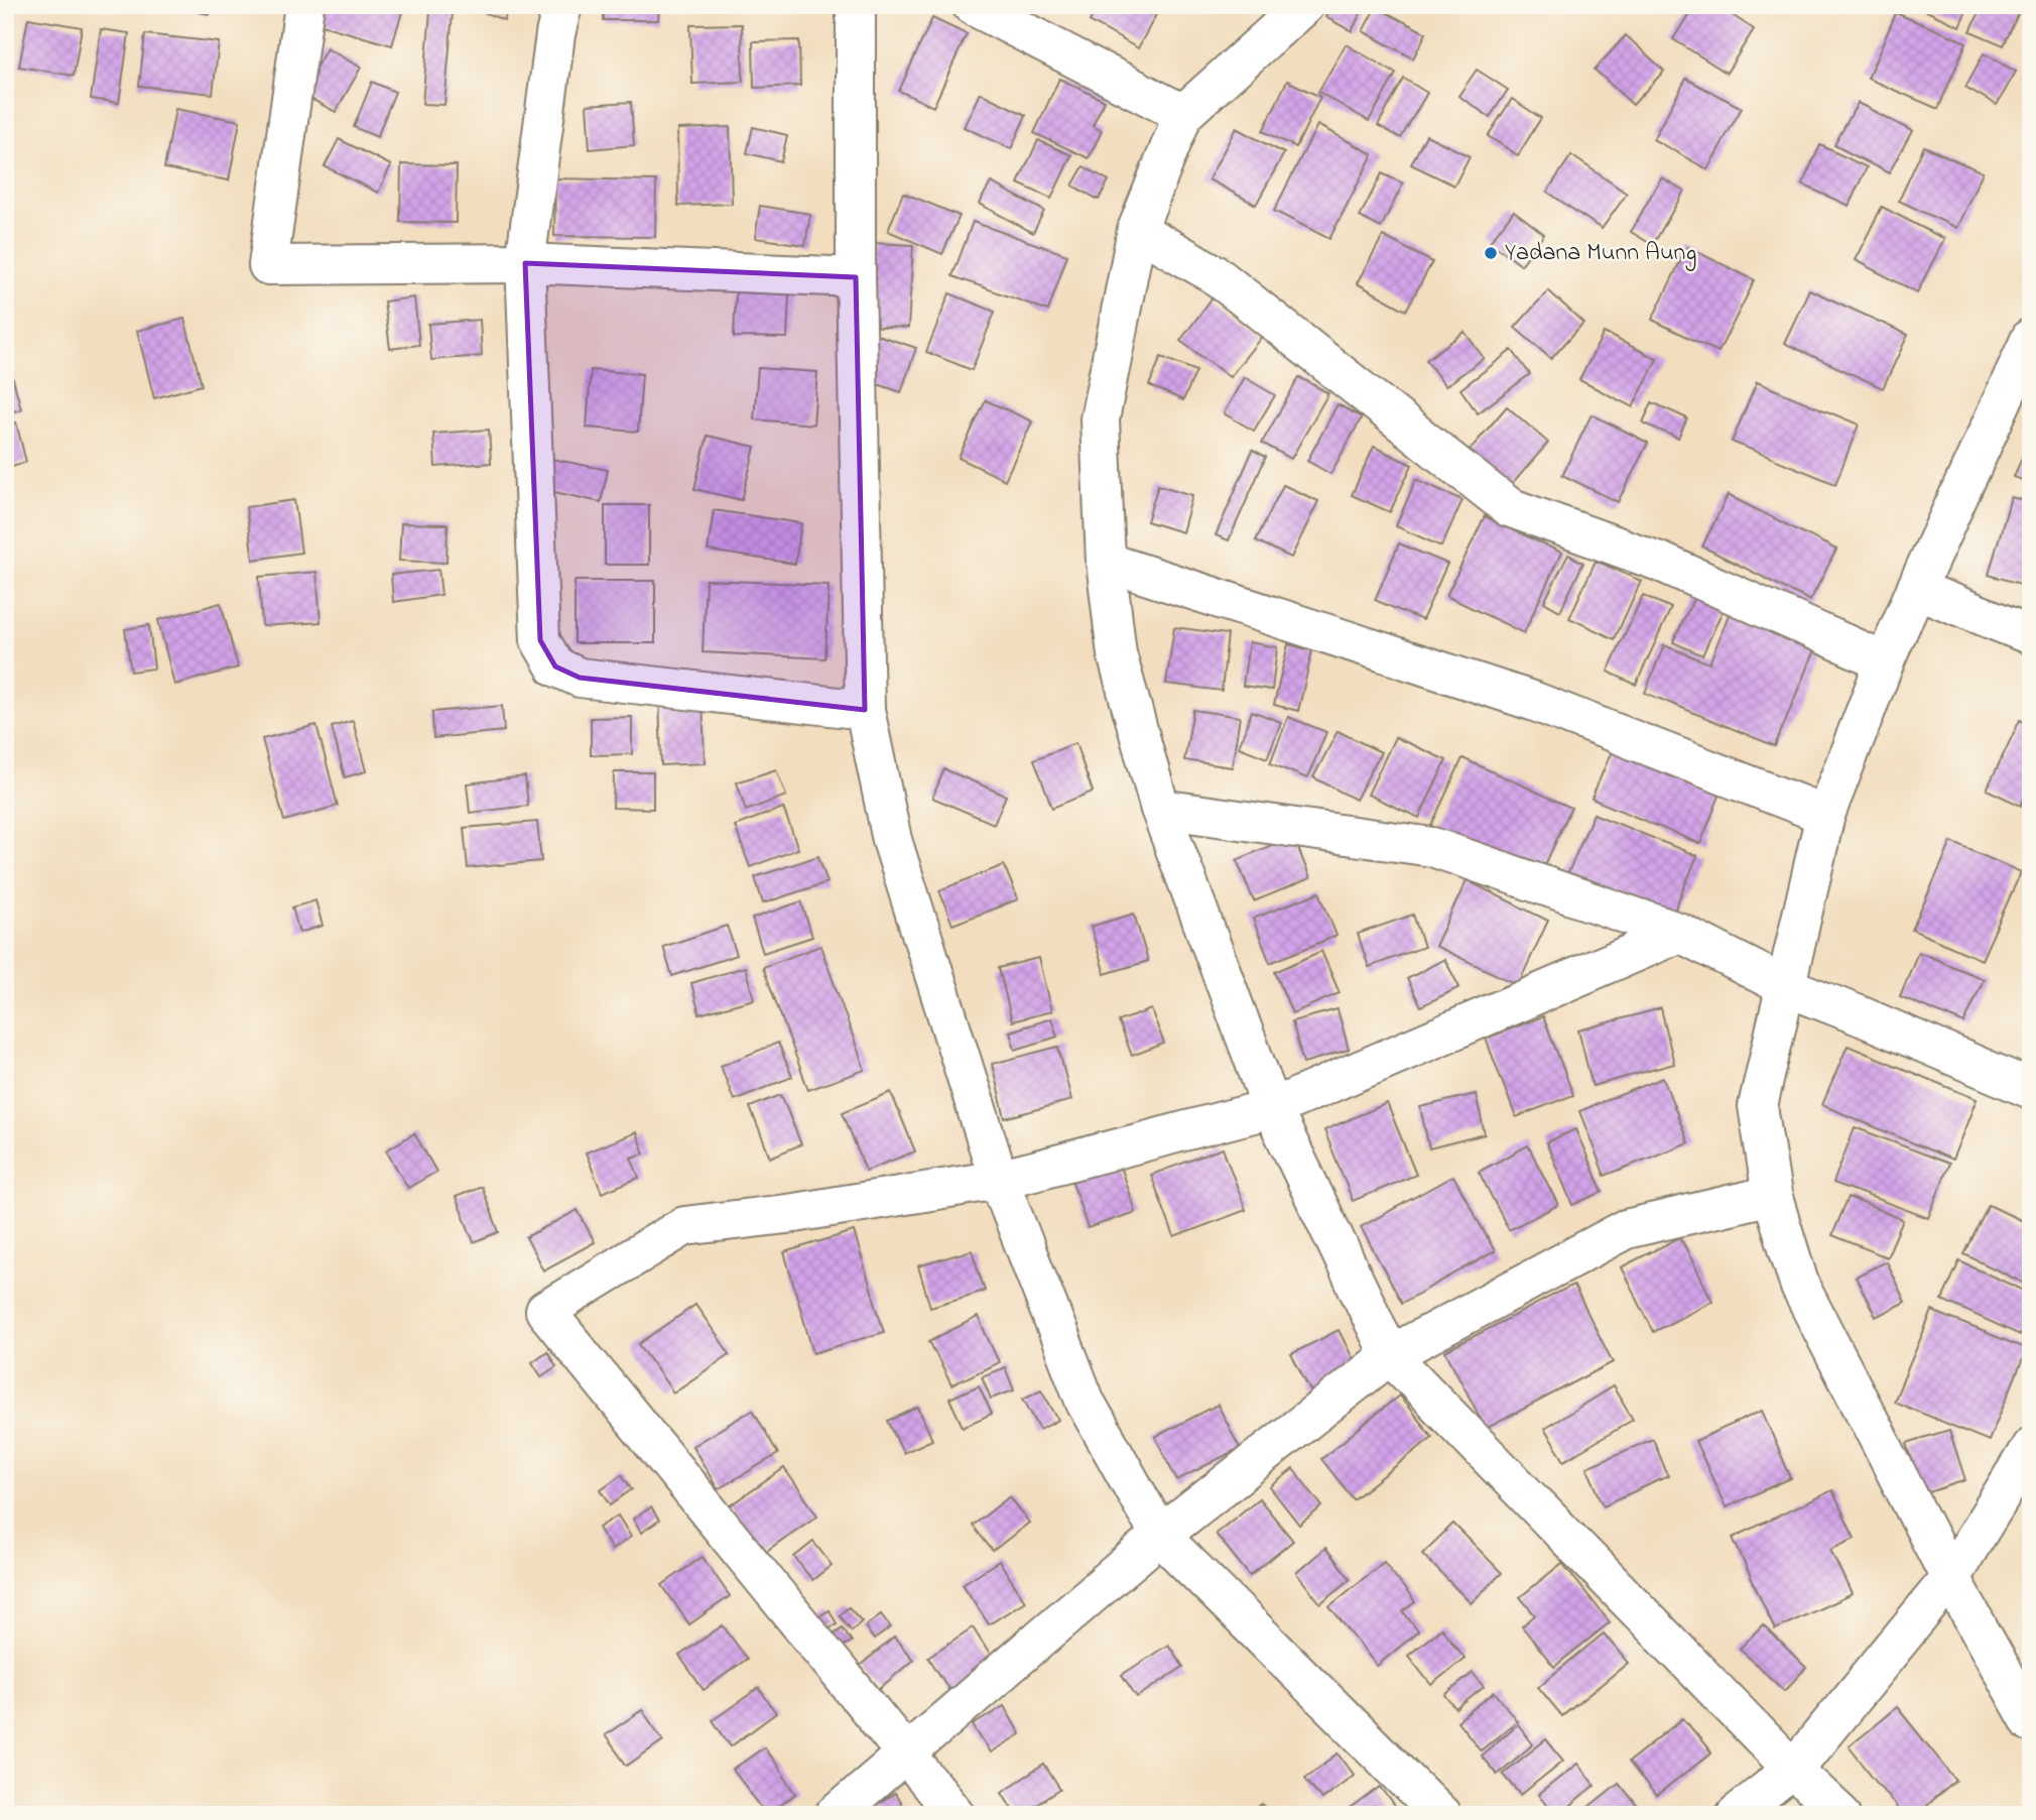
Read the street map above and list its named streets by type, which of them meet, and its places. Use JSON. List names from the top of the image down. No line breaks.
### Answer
{"places":["Yadana Munn Aung"]}
